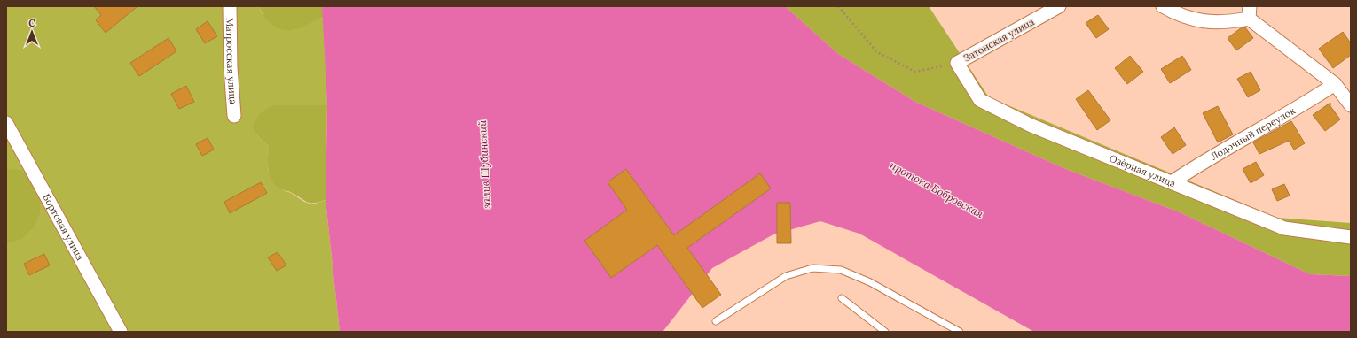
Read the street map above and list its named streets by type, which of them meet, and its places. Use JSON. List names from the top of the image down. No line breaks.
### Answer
{"streets":{"street":["Затонская улица","Матросская улица","Лодочный переулок","Озёрная улица","Бортовая улица"]},"crossings":[["Затонская улица","Озёрная улица"],["Лодочный переулок","Озёрная улица"]],"water":["залив Шубинский","протока Бобровская"],"north":"top"}
